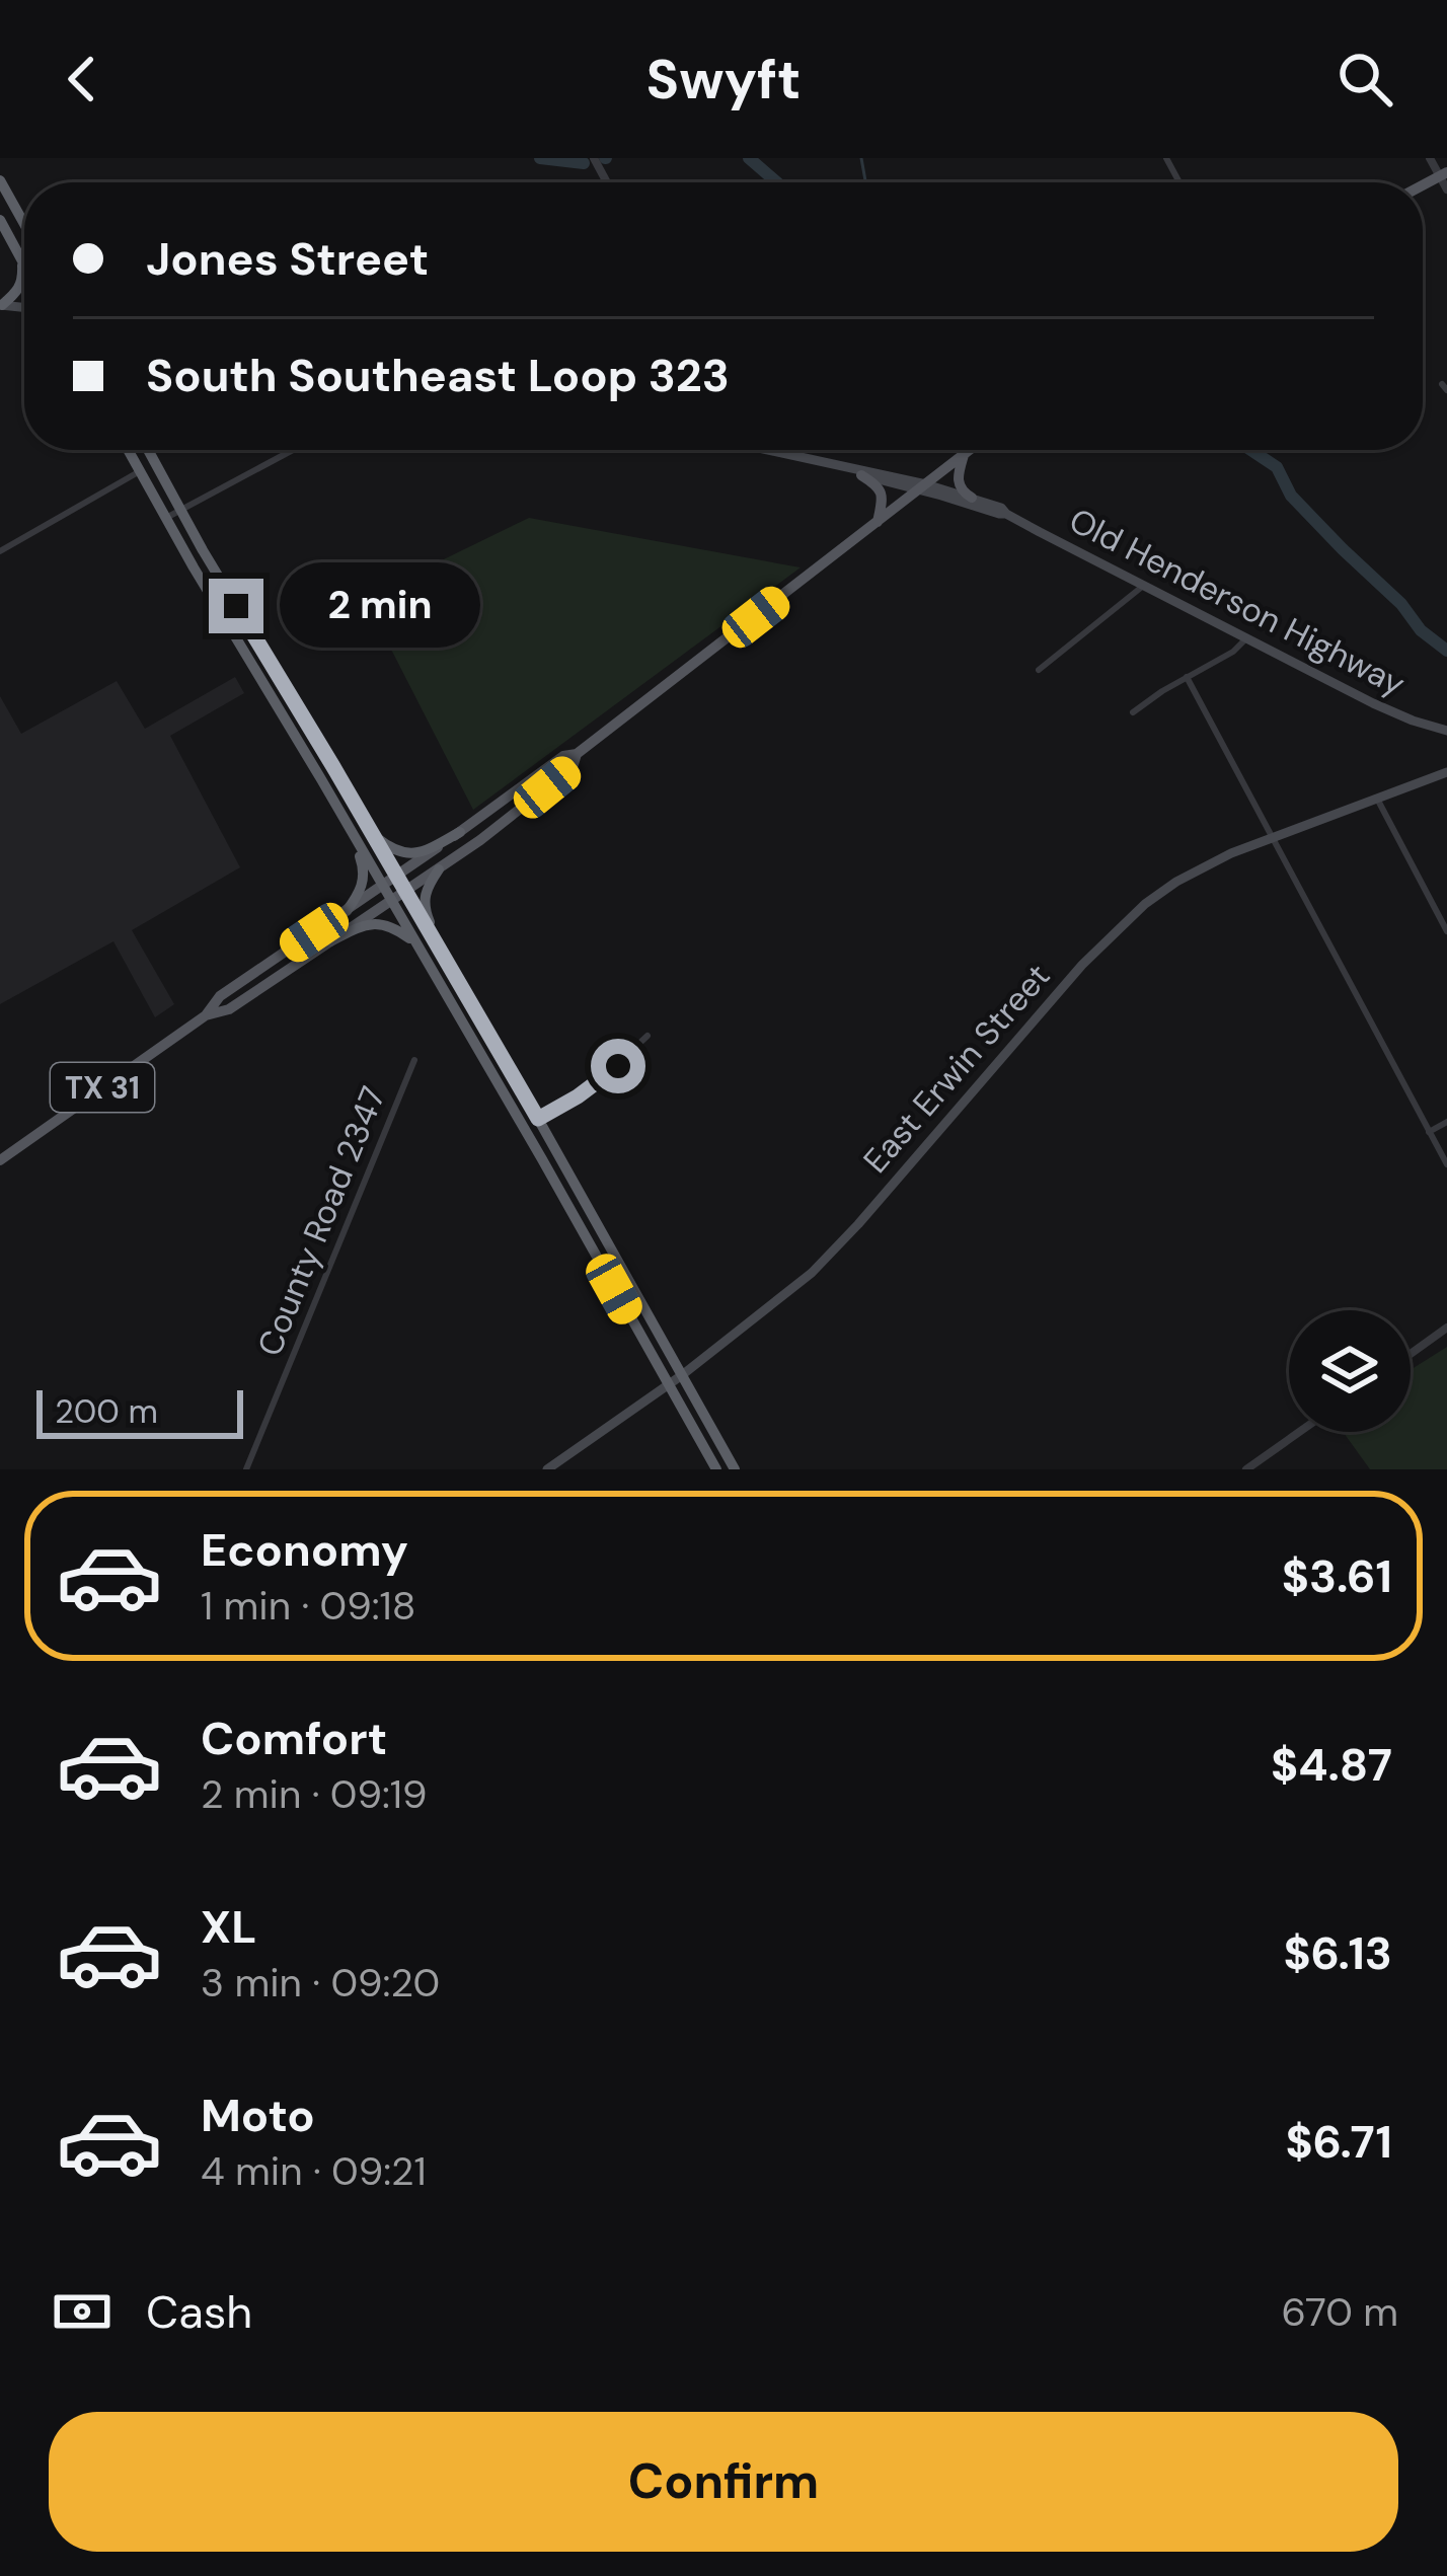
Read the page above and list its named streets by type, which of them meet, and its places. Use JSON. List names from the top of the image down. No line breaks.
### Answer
{"streets":{"main road":["Old Henderson Highway","East Erwin Street","TX 31"],"street":["County Road 2347"]},"crossings":[["Old Henderson Highway","TX 31"]],"scale_bar":"200 m","page":{"header":"Swyft","banner":["Jones Street","South Southeast Loop 323"],"bubble":"2 min","scale":"200 m","list":[{"name":"Economy","note":"1 min · 09:18","value":"$3.61"},{"name":"Comfort","note":"2 min · 09:19","value":"$4.87"},{"name":"XL","note":"3 min · 09:20","value":"$6.13"},{"name":"Moto","note":"4 min · 09:21","value":"$6.71"}],"pay":["Cash","670 m"],"buttons":"Confirm"}}
